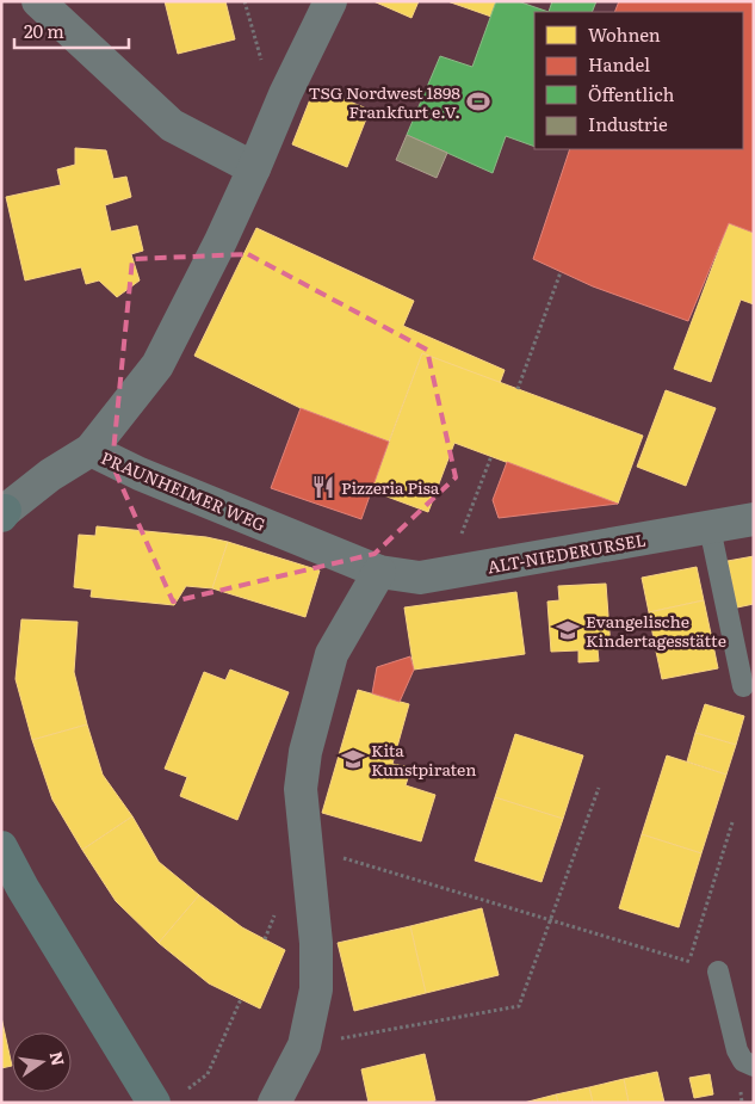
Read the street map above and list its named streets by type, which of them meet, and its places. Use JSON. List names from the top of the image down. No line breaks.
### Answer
{"streets":{"street":["PRAUNHEIMER WEG","ALT-NIEDERURSEL"]},"crossings":[["PRAUNHEIMER WEG","ALT-NIEDERURSEL"]],"places":{"sports":["TSG Nordwest 1898 Frankfurt e.V."],"restaurant":["Pizzeria Pisa"],"school or university":["Evangelische Kindertagesstätte","Kita Kunstpiraten"]},"legend":["Wohnen","Handel","Öffentlich","Industrie"],"scale_bar":"20 m","north":"right"}
